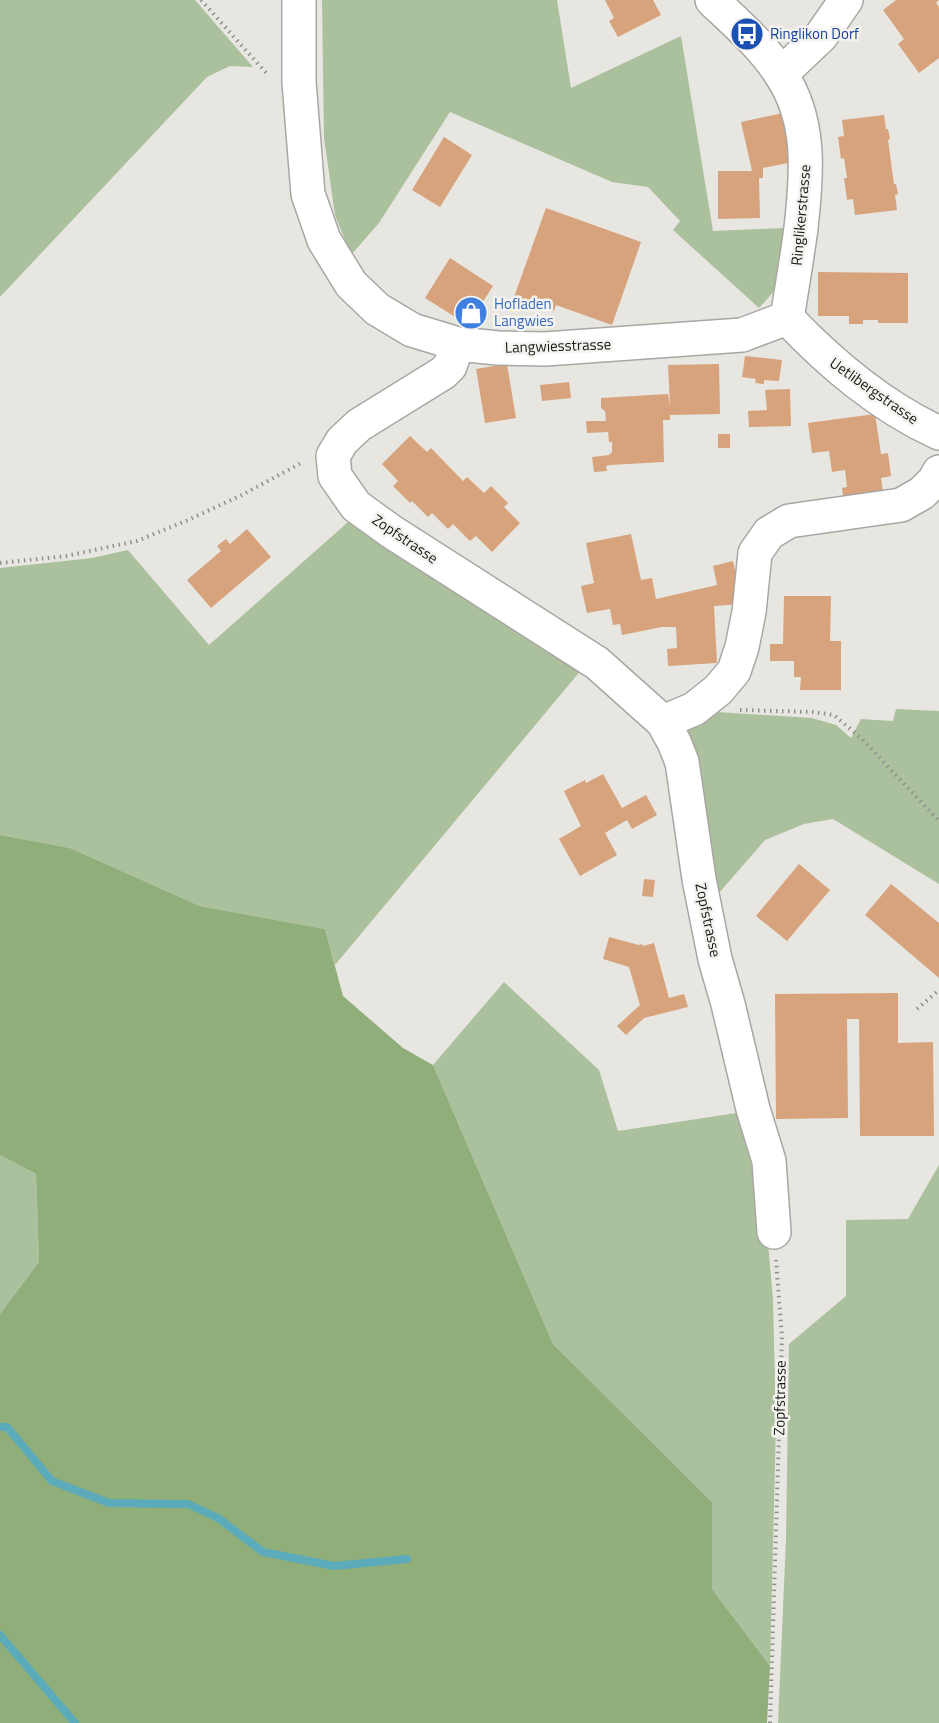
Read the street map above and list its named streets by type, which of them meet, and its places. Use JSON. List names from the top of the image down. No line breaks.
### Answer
{"streets":{"street":["Ringlikerstrasse","Langwiesstrasse","Uetlibergstrasse","Zopfstrasse"]},"crossings":[["Ringlikerstrasse","Langwiesstrasse"],["Ringlikerstrasse","Uetlibergstrasse"],["Langwiesstrasse","Uetlibergstrasse"]],"places":{"bus stop":["Ringlikon Dorf"],"shop":["Hofladen Langwies"]}}
